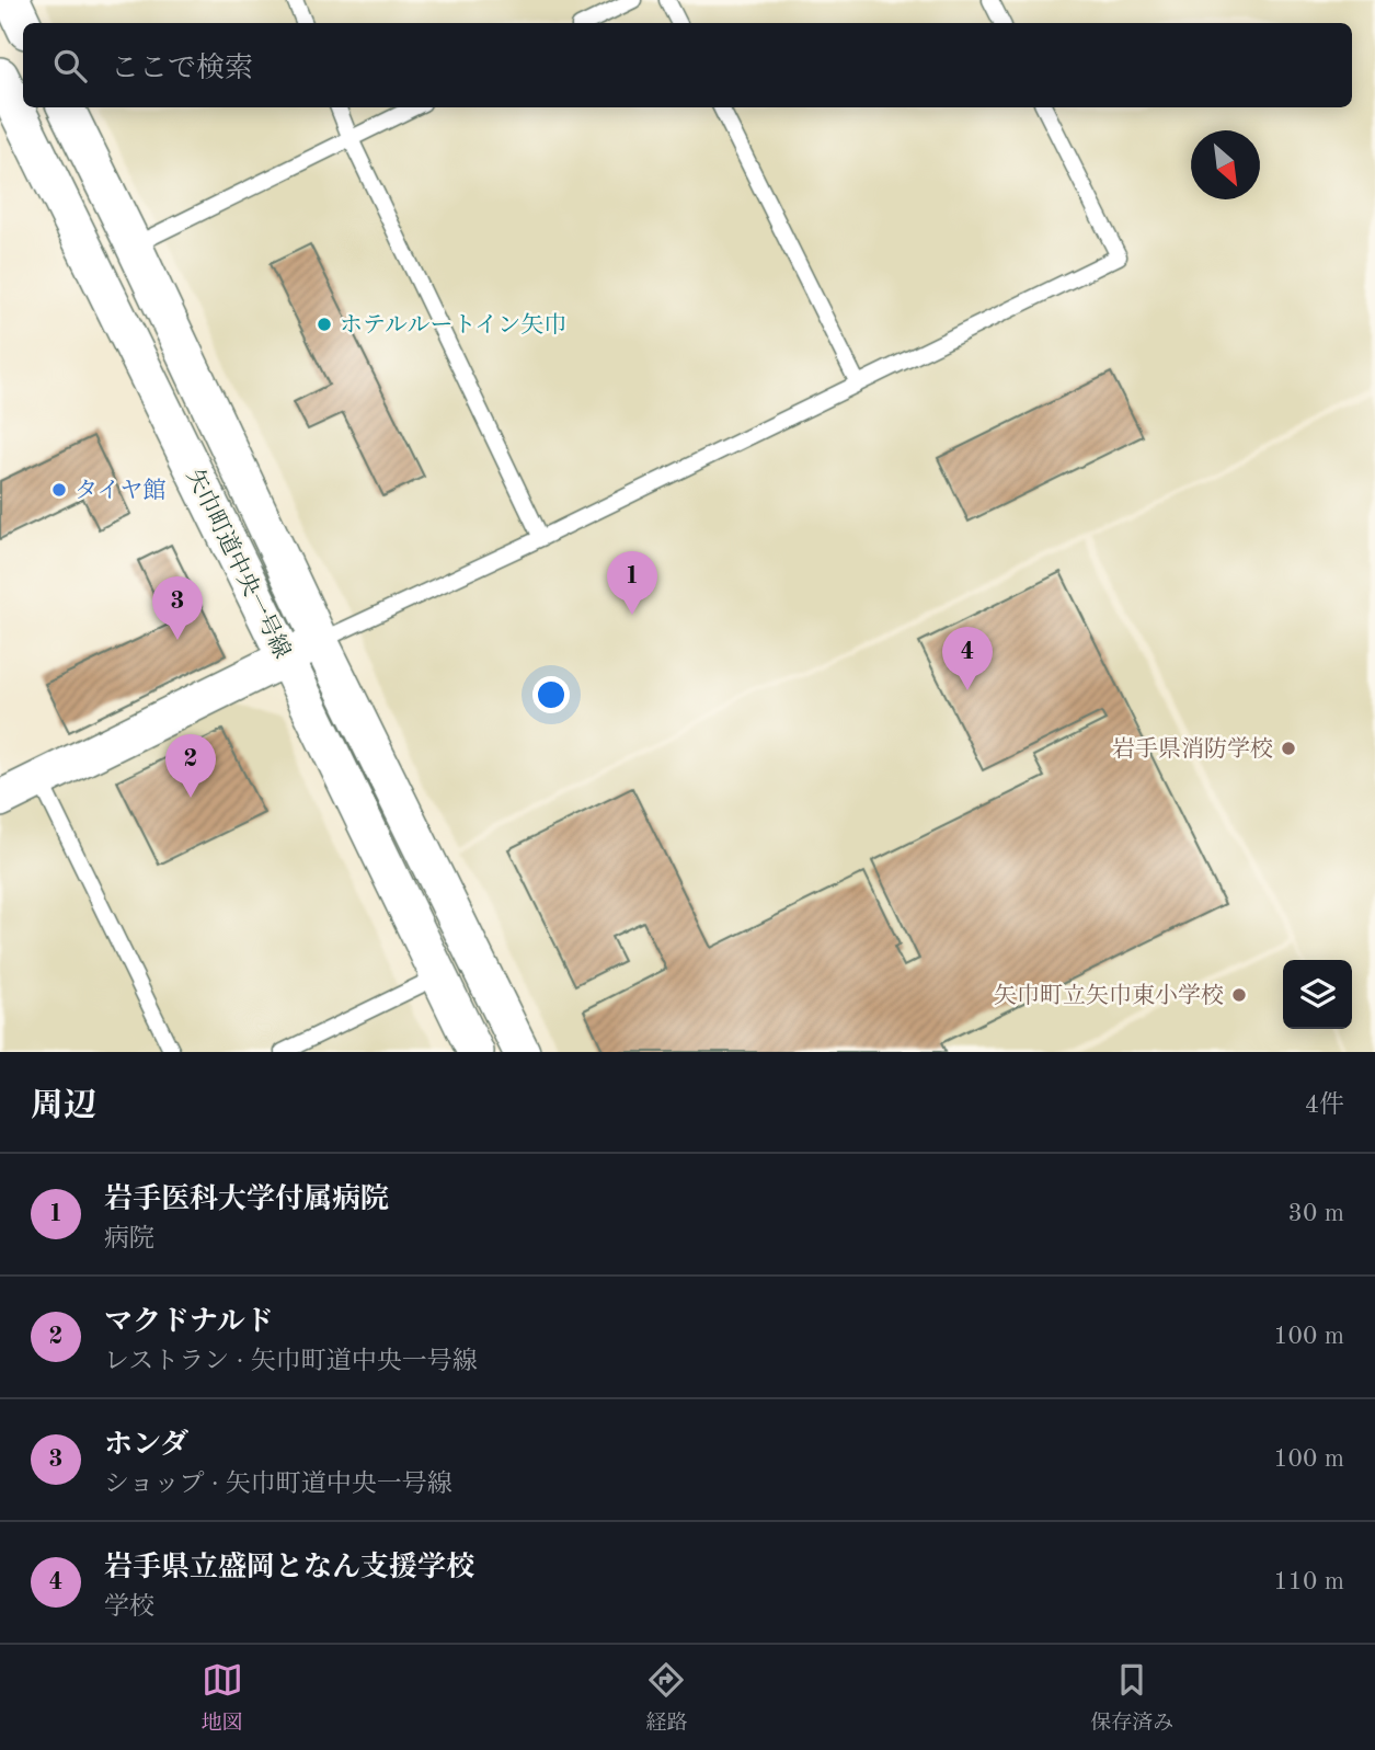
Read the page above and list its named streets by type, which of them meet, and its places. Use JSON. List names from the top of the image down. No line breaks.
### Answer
{"streets":{"street":["矢巾町道中央一号線"]},"places":["ホテルルートイン矢巾","タイヤ館","岩手県消防学校","矢巾町立矢巾東小学校"],"north":"bottom right","page":{"search":"ここで検索","pins":["1","3","4","2"],"heading":["周辺","4件"],"list":[{"mark":"1","name":"岩手医科大学付属病院","note":"病院","value":"30 m"},{"mark":"2","name":"マクドナルド","note":"レストラン · 矢巾町道中央一号線","value":"100 m"},{"mark":"3","name":"ホンダ","note":"ショップ · 矢巾町道中央一号線","value":"100 m"},{"mark":"4","name":"岩手県立盛岡となん支援学校","note":"学校","value":"110 m"}],"nav":["地図","経路","保存済み"]}}
